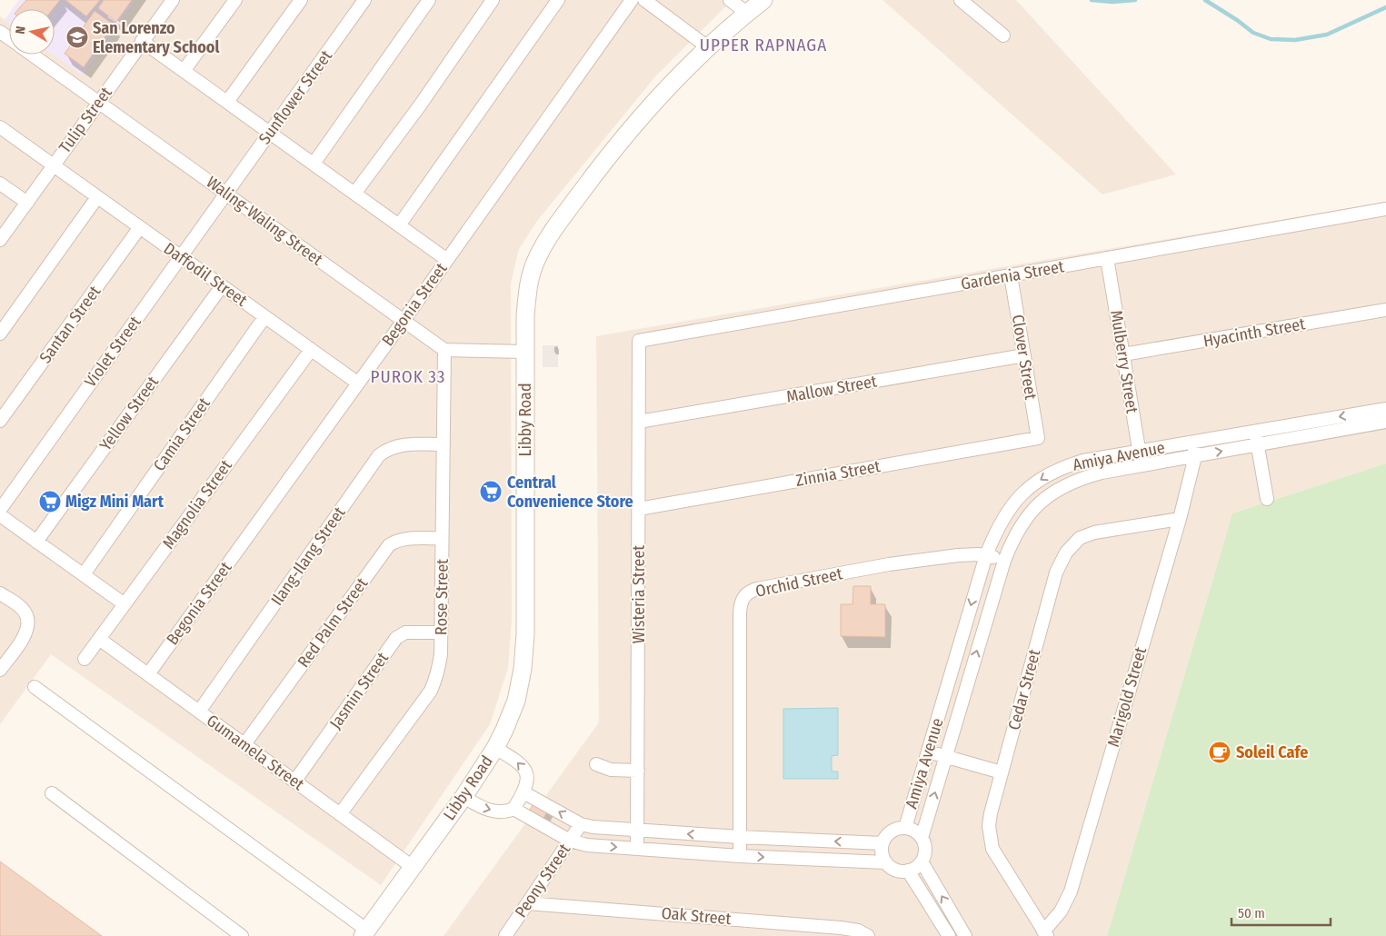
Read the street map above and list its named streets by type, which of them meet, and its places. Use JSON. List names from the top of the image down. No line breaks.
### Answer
{"streets":{"main road":["Libby Road"],"street":["Sunflower Street","Tulip Street","Waling-Waling Street","Daffodil Street","Gardenia Street","Begonia Street","Santan Street","Hyacinth Street","Violet Street","Clover Street","Mulberry Street","Mallow Street","Yellow Street","Camia Street","Amiya Avenue","Zinnia Street","Magnolia Street","Ilang-Ilang Street","Orchid Street","Wisteria Street","Rose Street","Red Palm Street","Cedar Street","Jasmin Street","Marigold Street","Gumamela Street","Peony Street","Oak Street"]},"crossings":[["Sunflower Street","Waling-Waling Street"],["Sunflower Street","Violet Street"],["Tulip Street","Waling-Waling Street"],["Tulip Street","Daffodil Street"],["Waling-Waling Street","Begonia Street"],["Waling-Waling Street","Violet Street"],["Waling-Waling Street","Rose Street"],["Daffodil Street","Begonia Street"],["Daffodil Street","Santan Street"],["Daffodil Street","Violet Street"],["Daffodil Street","Yellow Street"],["Daffodil Street","Camia Street"],["Daffodil Street","Magnolia Street"],["Gardenia Street","Clover Street"],["Gardenia Street","Mulberry Street"],["Gardenia Street","Wisteria Street"],["Begonia Street","Gumamela Street"],["Hyacinth Street","Mulberry Street"],["Clover Street","Mallow Street"],["Clover Street","Zinnia Street"],["Mulberry Street","Amiya Avenue"],["Mallow Street","Wisteria Street"],["Libby Road","Gumamela Street"],["Amiya Avenue","Orchid Street"],["Amiya Avenue","Marigold Street"],["Zinnia Street","Wisteria Street"],["Magnolia Street","Gumamela Street"],["Ilang-Ilang Street","Rose Street"],["Ilang-Ilang Street","Gumamela Street"],["Rose Street","Red Palm Street"],["Rose Street","Jasmin Street"],["Rose Street","Gumamela Street"],["Red Palm Street","Gumamela Street"],["Cedar Street","Marigold Street"],["Jasmin Street","Gumamela Street"],["Peony Street","Oak Street"]],"districts":["UPPER RAPNAGA","PUROK 33"],"places":{"school or university":["San Lorenzo Elementary School"],"supermarket":["Central Convenience Store","Migz Mini Mart"],"cafe":["Soleil Cafe"]},"scale_bar":"50 m","north":"left"}
